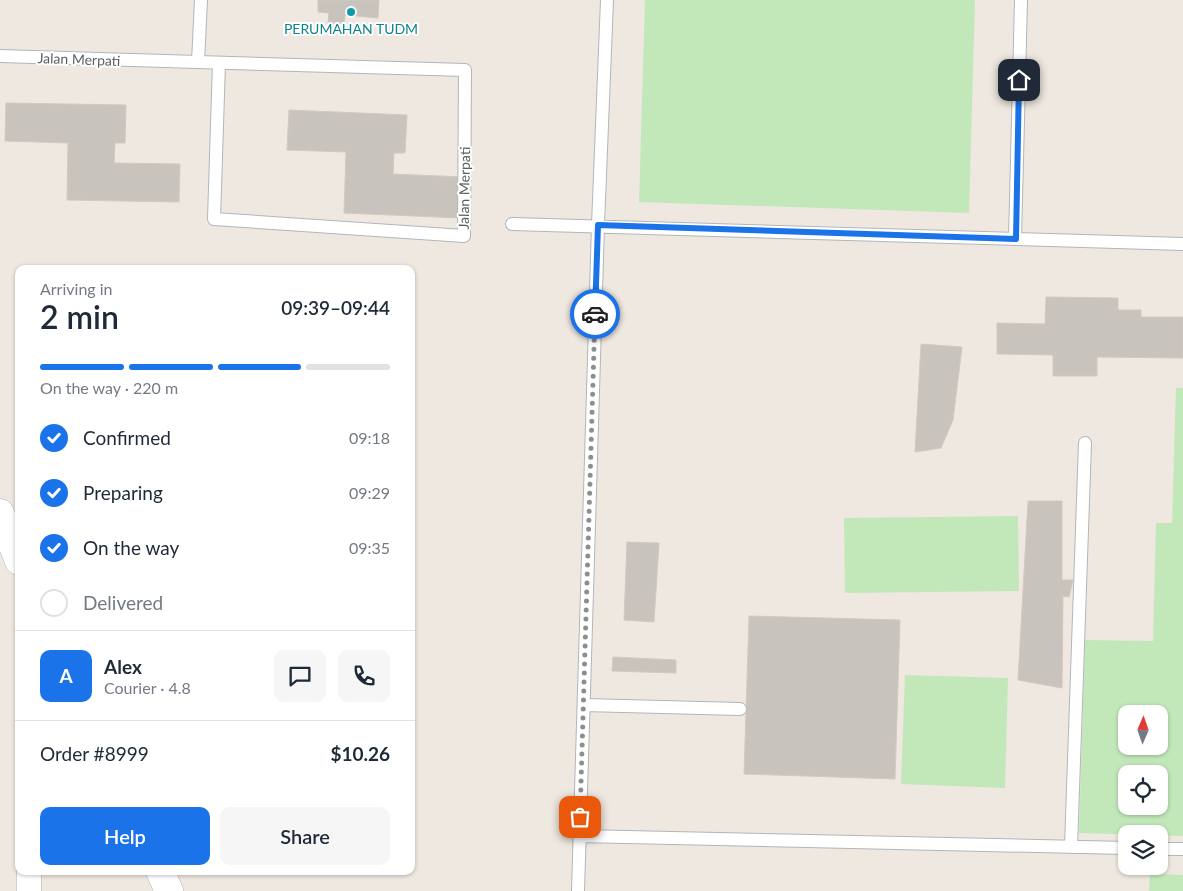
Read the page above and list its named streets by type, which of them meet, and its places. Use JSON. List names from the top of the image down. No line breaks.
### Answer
{"streets":{"lane":["Jalan Merpati"]},"places":["PERUMAHAN TUDM"],"north":"top","page":{"heading":["2 min","Arriving in","09:39–09:44"],"panel":["Alex","Courier · 4.8","Order #8999","$10.26"],"bar":"On the way · 220 m","list":[["Confirmed","09:18"],["Preparing","09:29"],["On the way","09:35"],"Delivered"],"round":"A","buttons":["Help","Share"]}}
